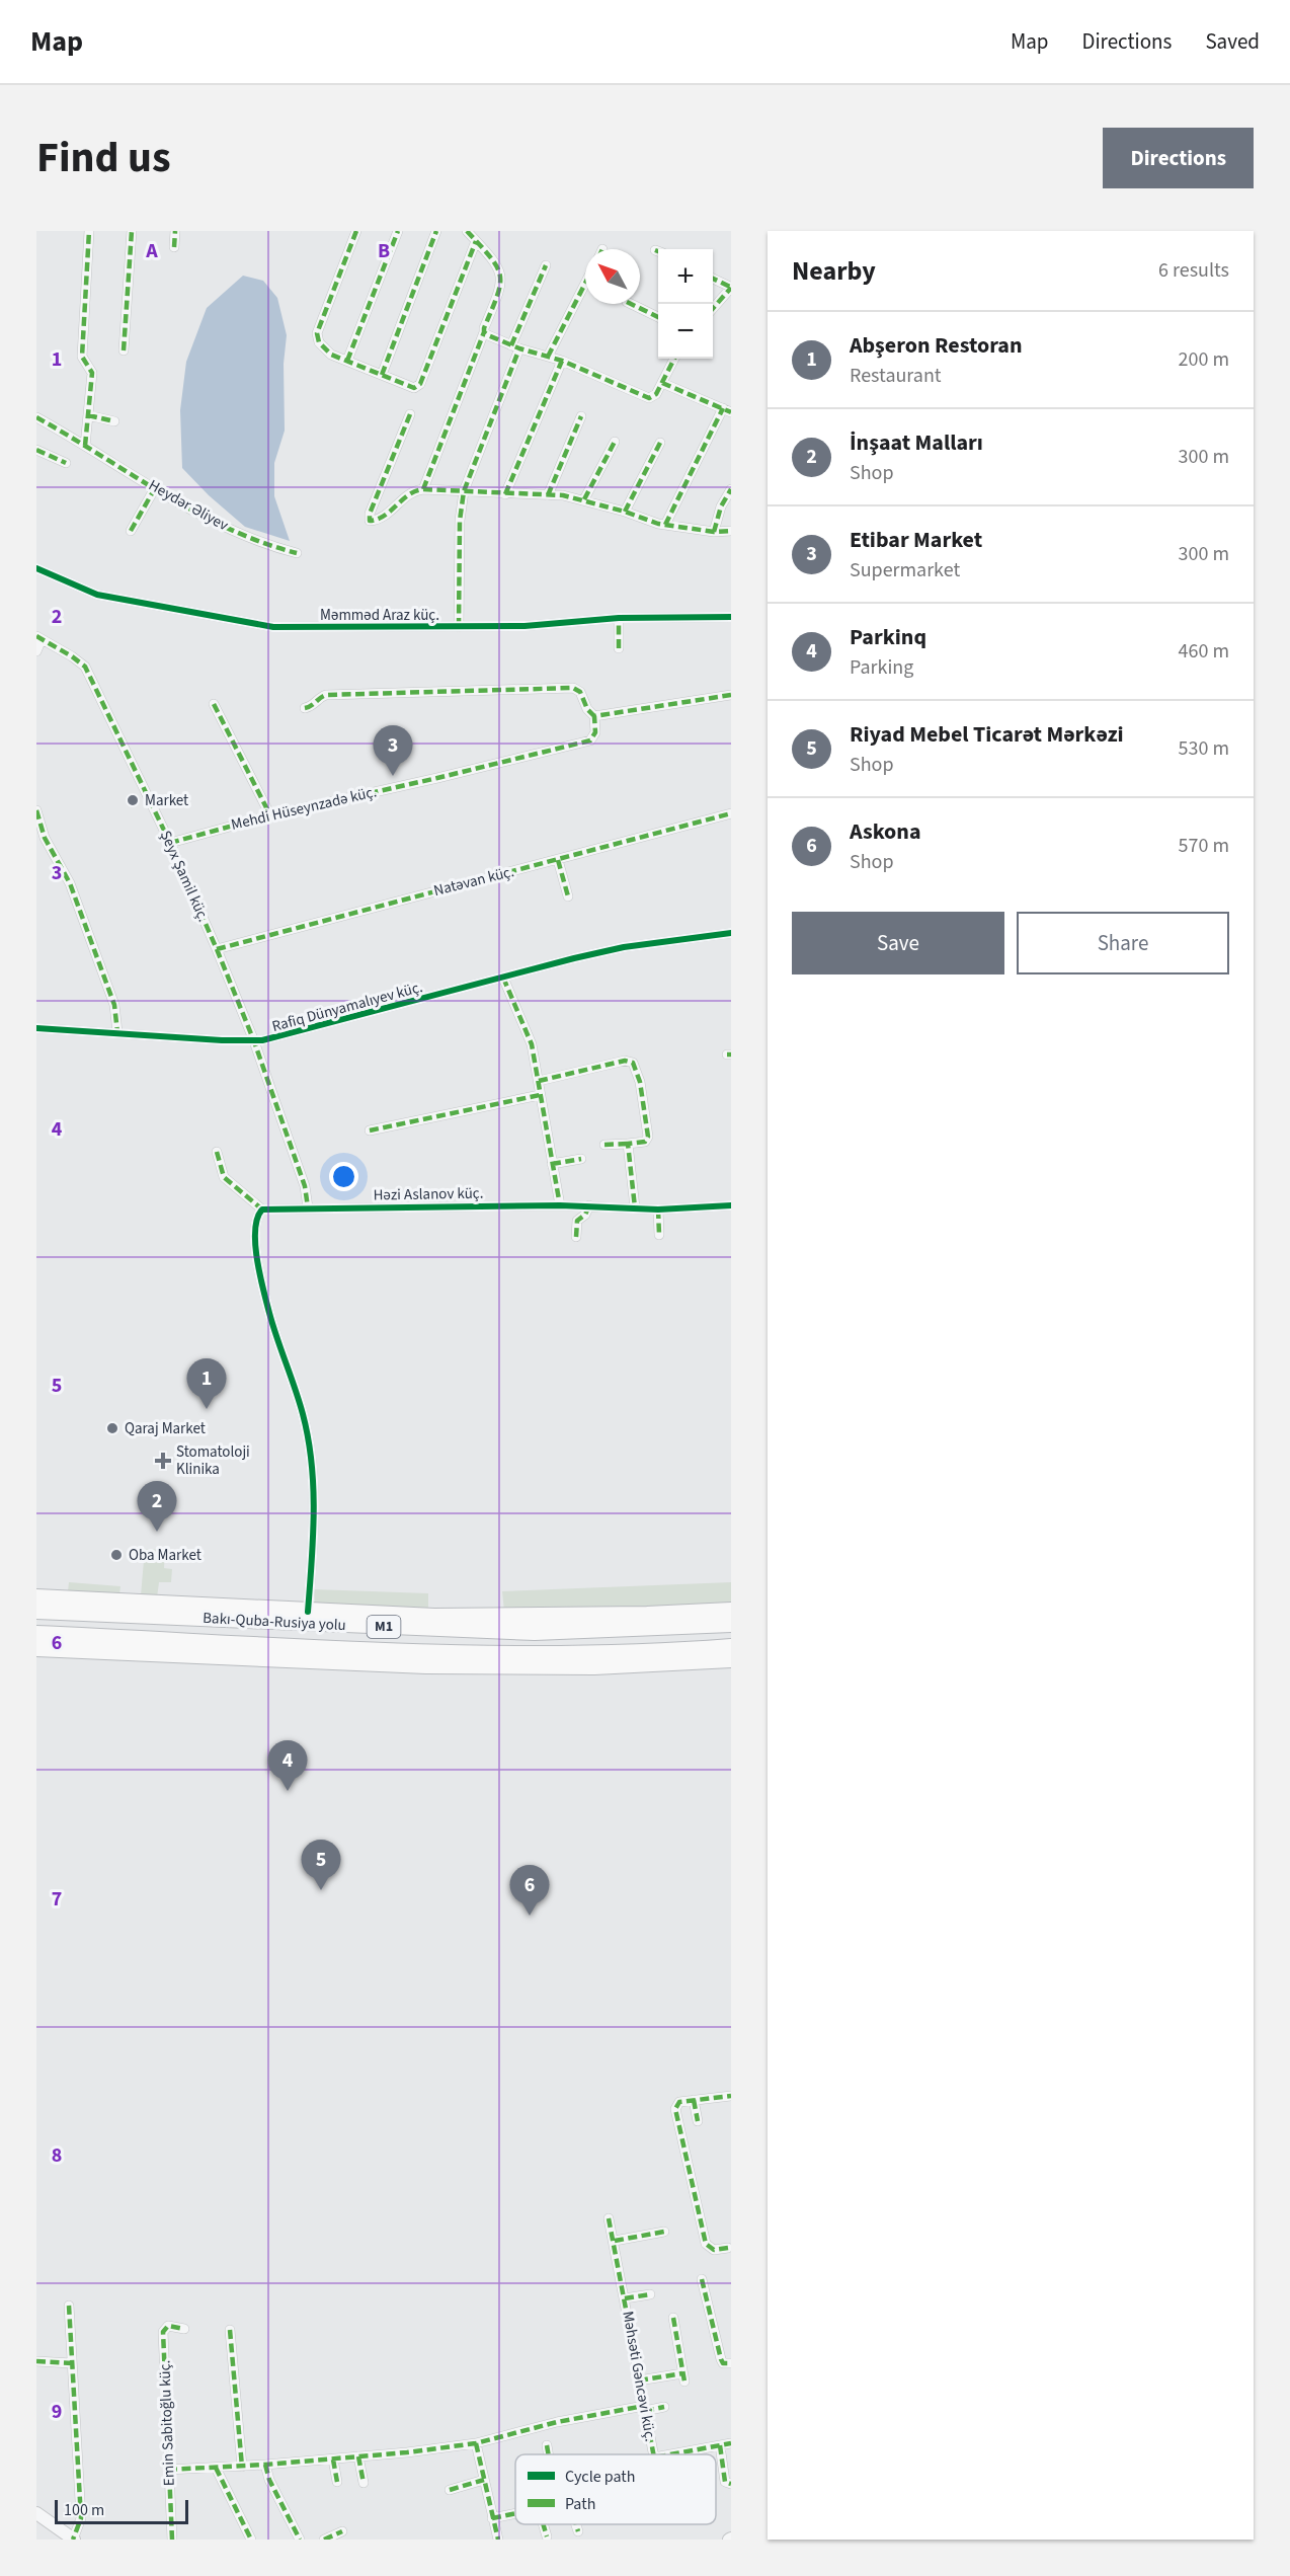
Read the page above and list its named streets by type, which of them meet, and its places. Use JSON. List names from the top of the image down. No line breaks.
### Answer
{"streets":{"highway":["Bakı-Quba-Rusiya yolu","M1"],"street":["Heydər Əliyev","Məmməd Araz küç.","Mehdi Hüseynzadə küç.","Şeyx Şamil küç.","Natəvan küç.","Rafiq Dünyamalıyev küç.","Həzi Aslanov küç.","Məhsəti Gəncəvi küç.","Emin Sabitoğlu küç."]},"crossings":[["Mehdi Hüseynzadə küç.","Şeyx Şamil küç."],["Şeyx Şamil küç.","Natəvan küç."],["Şeyx Şamil küç.","Rafiq Dünyamalıyev küç."],["Şeyx Şamil küç.","Həzi Aslanov küç."]],"places":{"other":["Market","Qaraj Market","Oba Market"],"health":["Stomatoloji Klinika"]},"legend":["Cycle path","Path"],"scale_bar":"100 m","north":"top left","page":{"header":"Map","nav":["Map","Directions","Saved"],"title":"Find us","buttons":["Directions",["Save","Share"]],"heading":["Nearby","6 results"],"map_buttons":["+","−"],"list":[{"mark":"1","name":"Abşeron Restoran","note":"Restaurant","value":"200 m"},{"mark":"2","name":"İnşaat Malları","note":"Shop","value":"300 m"},{"mark":"3","name":"Etibar Market","note":"Supermarket","value":"300 m"},{"mark":"4","name":"Parkinq","note":"Parking","value":"460 m"},{"mark":"5","name":"Riyad Mebel Ticarət Mərkəzi","note":"Shop","value":"530 m"},{"mark":"6","name":"Askona","note":"Shop","value":"570 m"}],"pins":["3","1","2","4","5","6"],"scale":"100 m"},"grid":{"columns":["A","B"],"rows":["1","2","3","4","5","6","7","8","9"]}}
